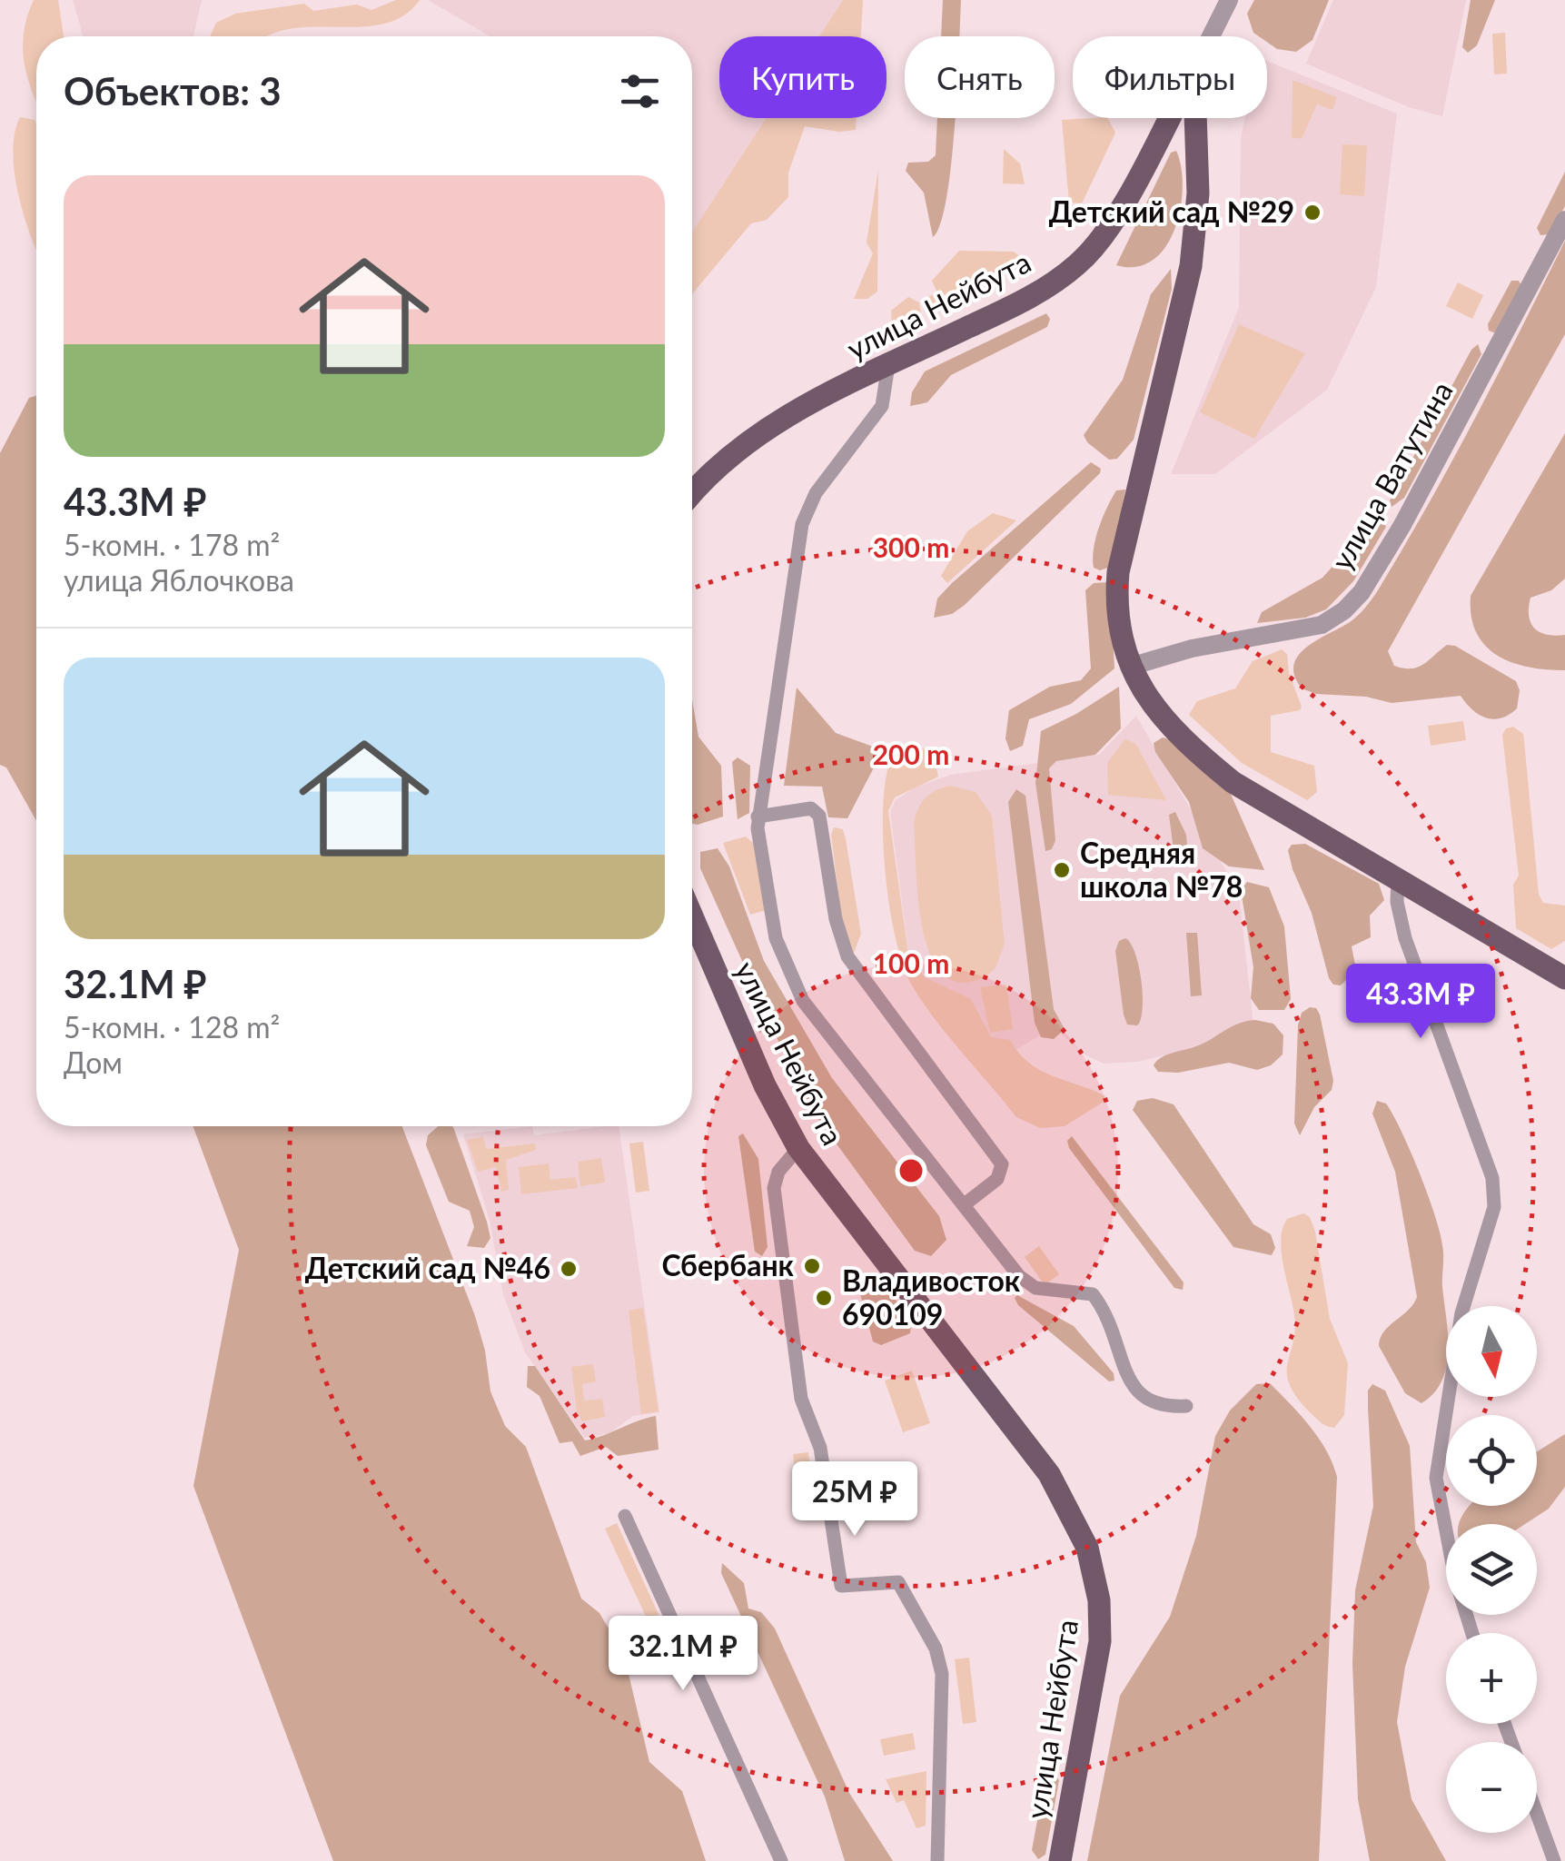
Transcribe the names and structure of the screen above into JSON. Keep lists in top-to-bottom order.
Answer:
{
  "streets": {
    "main road": ["улица Нейбута"],
    "street": ["улица Ватутина"]
  },
  "crossings": [
    ["улица Нейбута", "улица Ватутина"]
  ],
  "places": [
    "Детский сад №29",
    "Средняя школа №78",
    "Сбербанк",
    "Детский сад №46",
    "Владивосток 690109"
  ],
  "north": "bottom",
  "page": {
    "chip": ["Купить", "Снять", "Фильтры"],
    "heading": "Объектов: 3",
    "list": [
      {
        "name": "43.3M ₽",
        "note": "5-комн. · 178 m² · улица Яблочкова"
      },
      {
        "name": "32.1M ₽",
        "note": "5-комн. · 128 m² · Дом"
      }
    ],
    "price": ["43.3M ₽", "25M ₽", "32.1M ₽"],
    "map_buttons": ["+", "−"]
  },
  "rings": ["300 m", "200 m", "100 m"]
}
